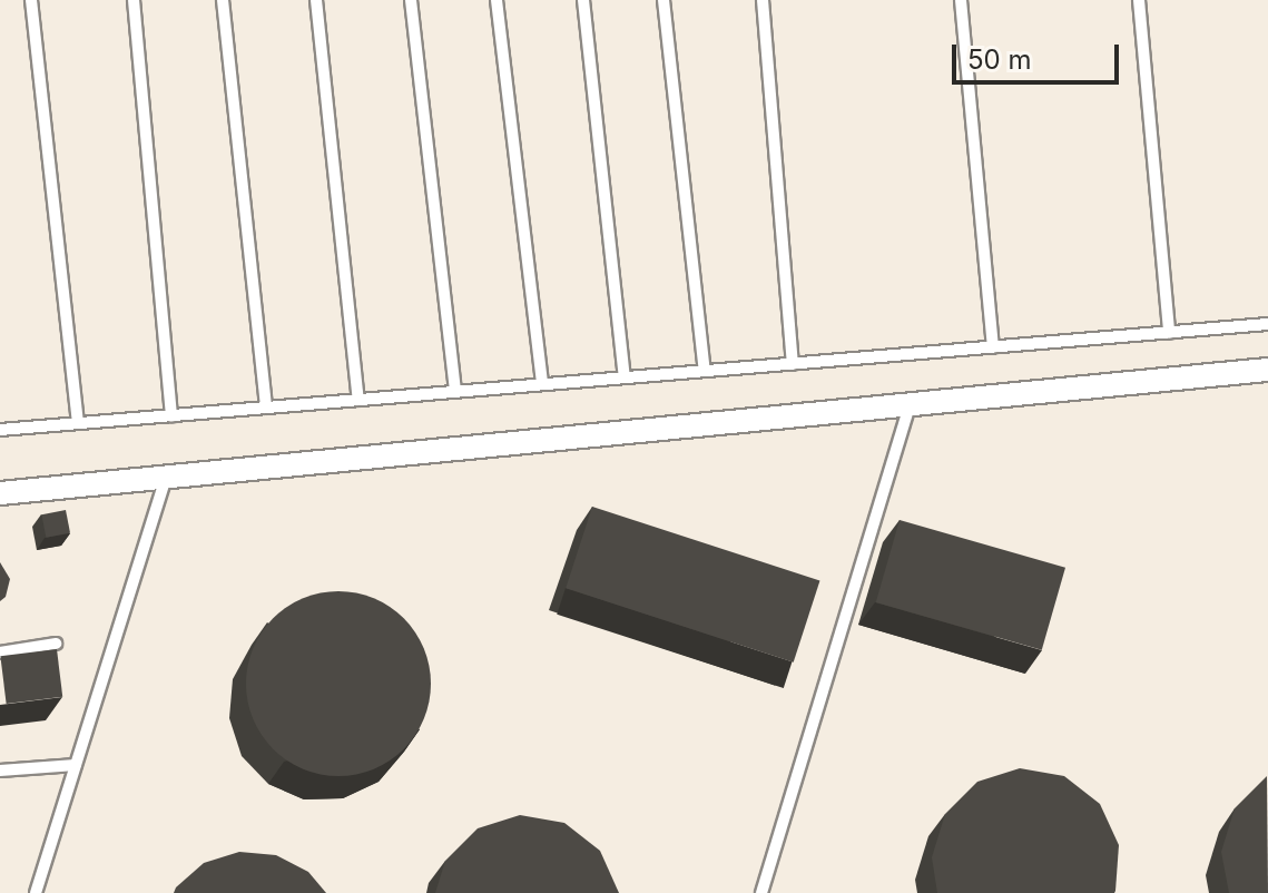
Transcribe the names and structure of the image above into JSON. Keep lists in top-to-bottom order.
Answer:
{
  "scale_bar": "50 m"
}
